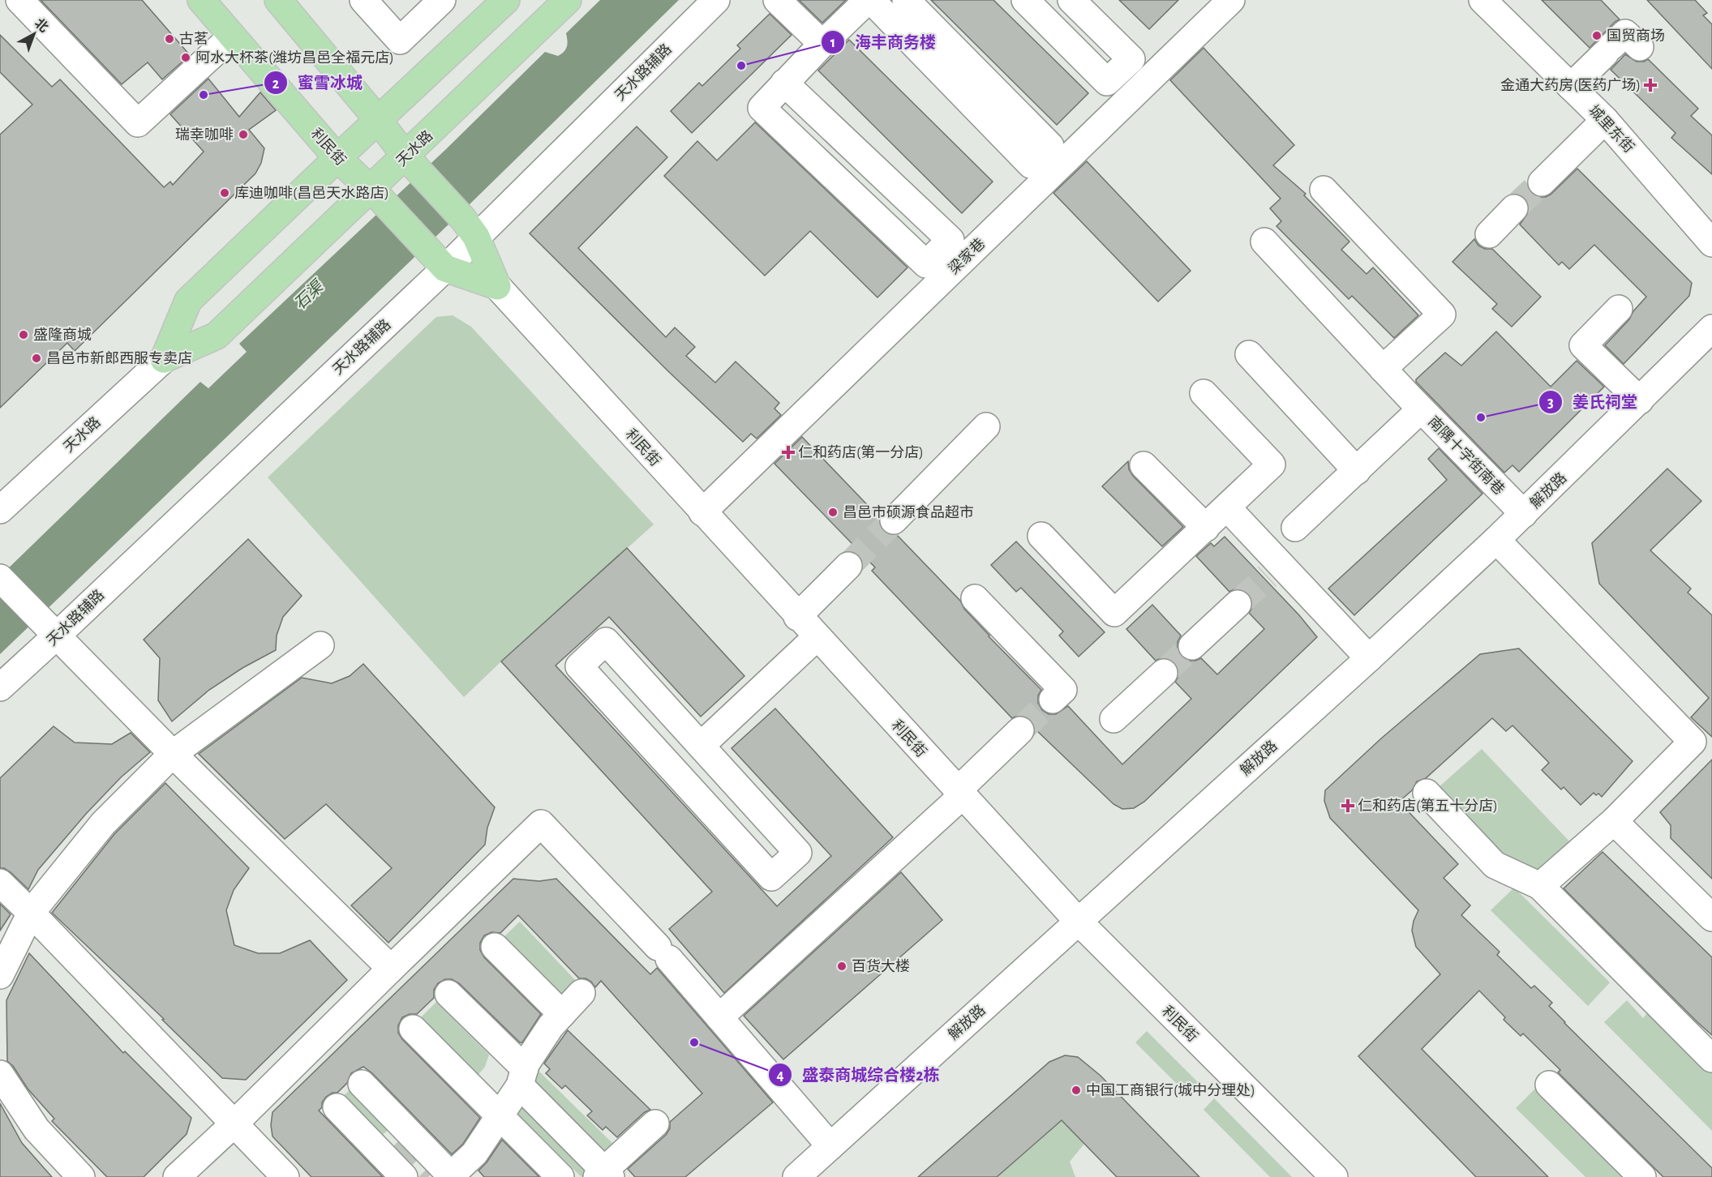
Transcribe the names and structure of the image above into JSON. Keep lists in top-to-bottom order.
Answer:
{
  "streets": {
    "main road": ["利民街", "天水路"],
    "street": [
      "天水路辅路",
      "城里东街",
      "梁家巷",
      "南隅十字街南巷",
      "解放路"
    ]
  },
  "crossings": [
    ["天水路辅路", "利民街"],
    ["利民街", "天水路"],
    ["利民街", "梁家巷"],
    ["利民街", "解放路"],
    ["南隅十字街南巷", "解放路"]
  ],
  "water": ["石渠"],
  "places": {
    "other": [
      "国贸商场",
      "古茗",
      "阿水大杯茶(潍坊昌邑全福元店)",
      "海丰商务楼",
      "蜜雪冰城",
      "瑞幸咖啡",
      "库迪咖啡(昌邑天水路店)",
      "盛隆商城",
      "昌邑市新郎西服专卖店",
      "姜氏祠堂",
      "昌邑市硕源食品超市",
      "百货大楼",
      "盛泰商城综合楼2栋",
      "中国工商银行(城中分理处)"
    ],
    "health": ["金通大药房(医药广场)", "仁和药店(第一分店)", "仁和药店(第五十分店)"]
  },
  "north": "top right"
}
